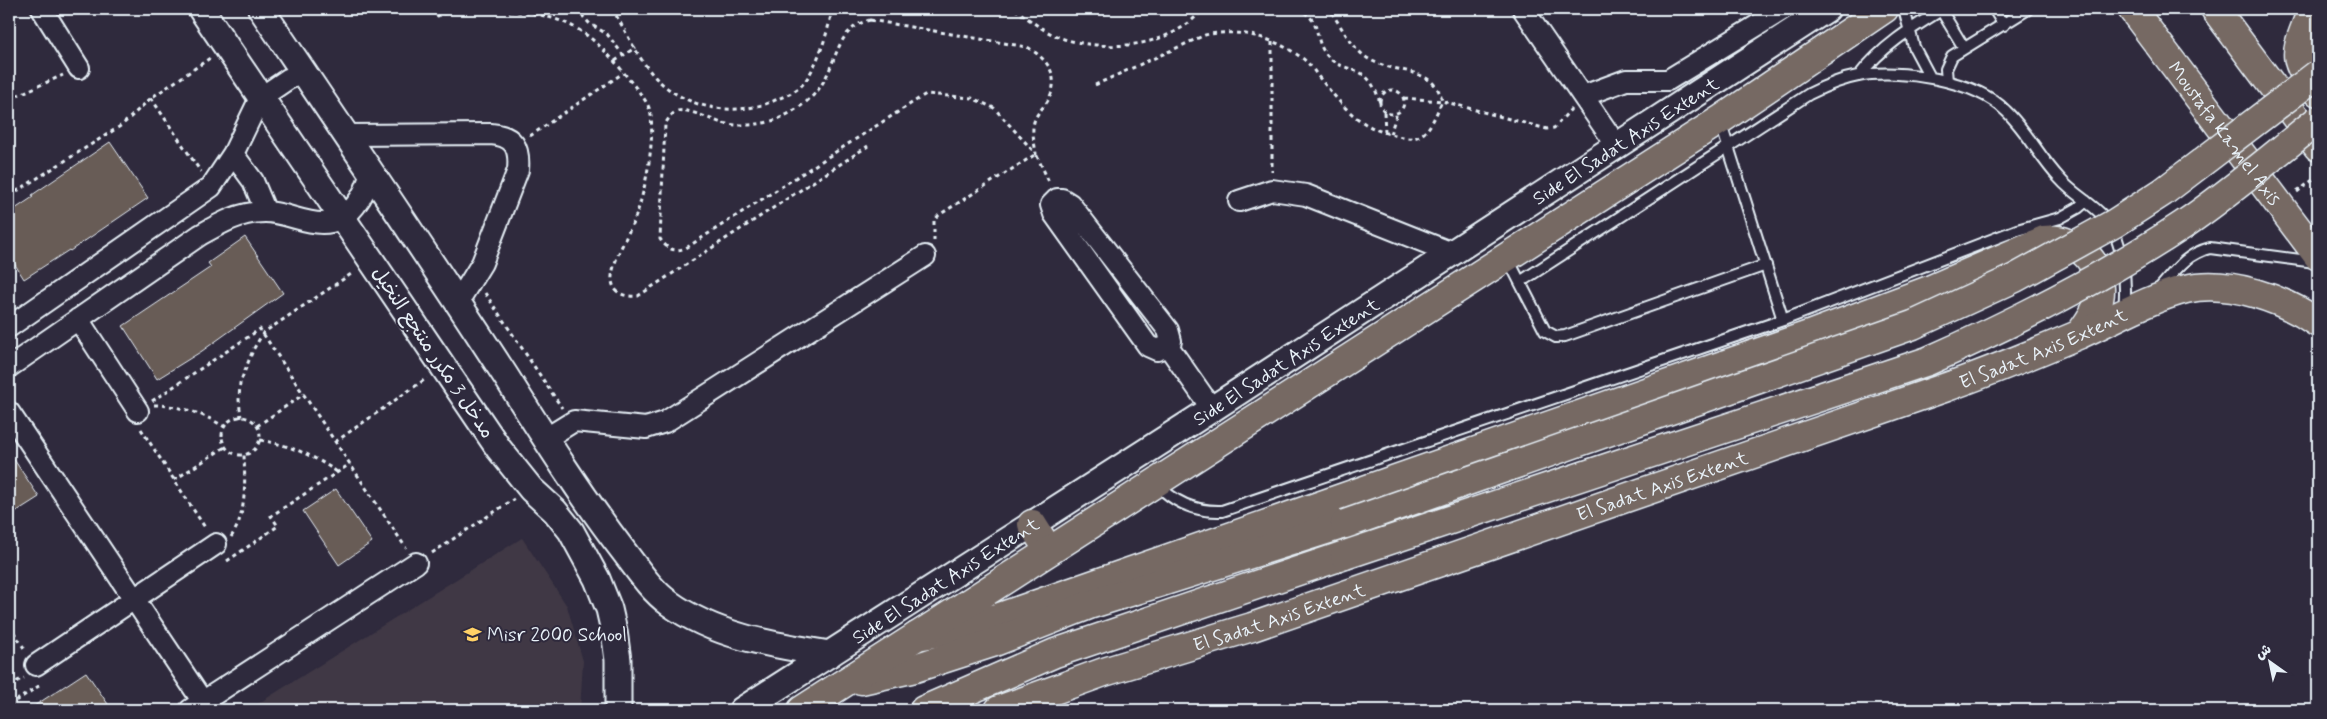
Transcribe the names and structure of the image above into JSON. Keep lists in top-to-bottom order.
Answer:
{
  "streets": {
    "main road": ["Moustafa Kamel Axis", "El Sadat Axis Extent"],
    "street": ["Side El Sadat Axis Extent", "مدخل 3 مكرر منتجع النخيل"]
  },
  "places": {
    "school or university": ["Misr 2000 School"]
  },
  "north": "top left"
}
